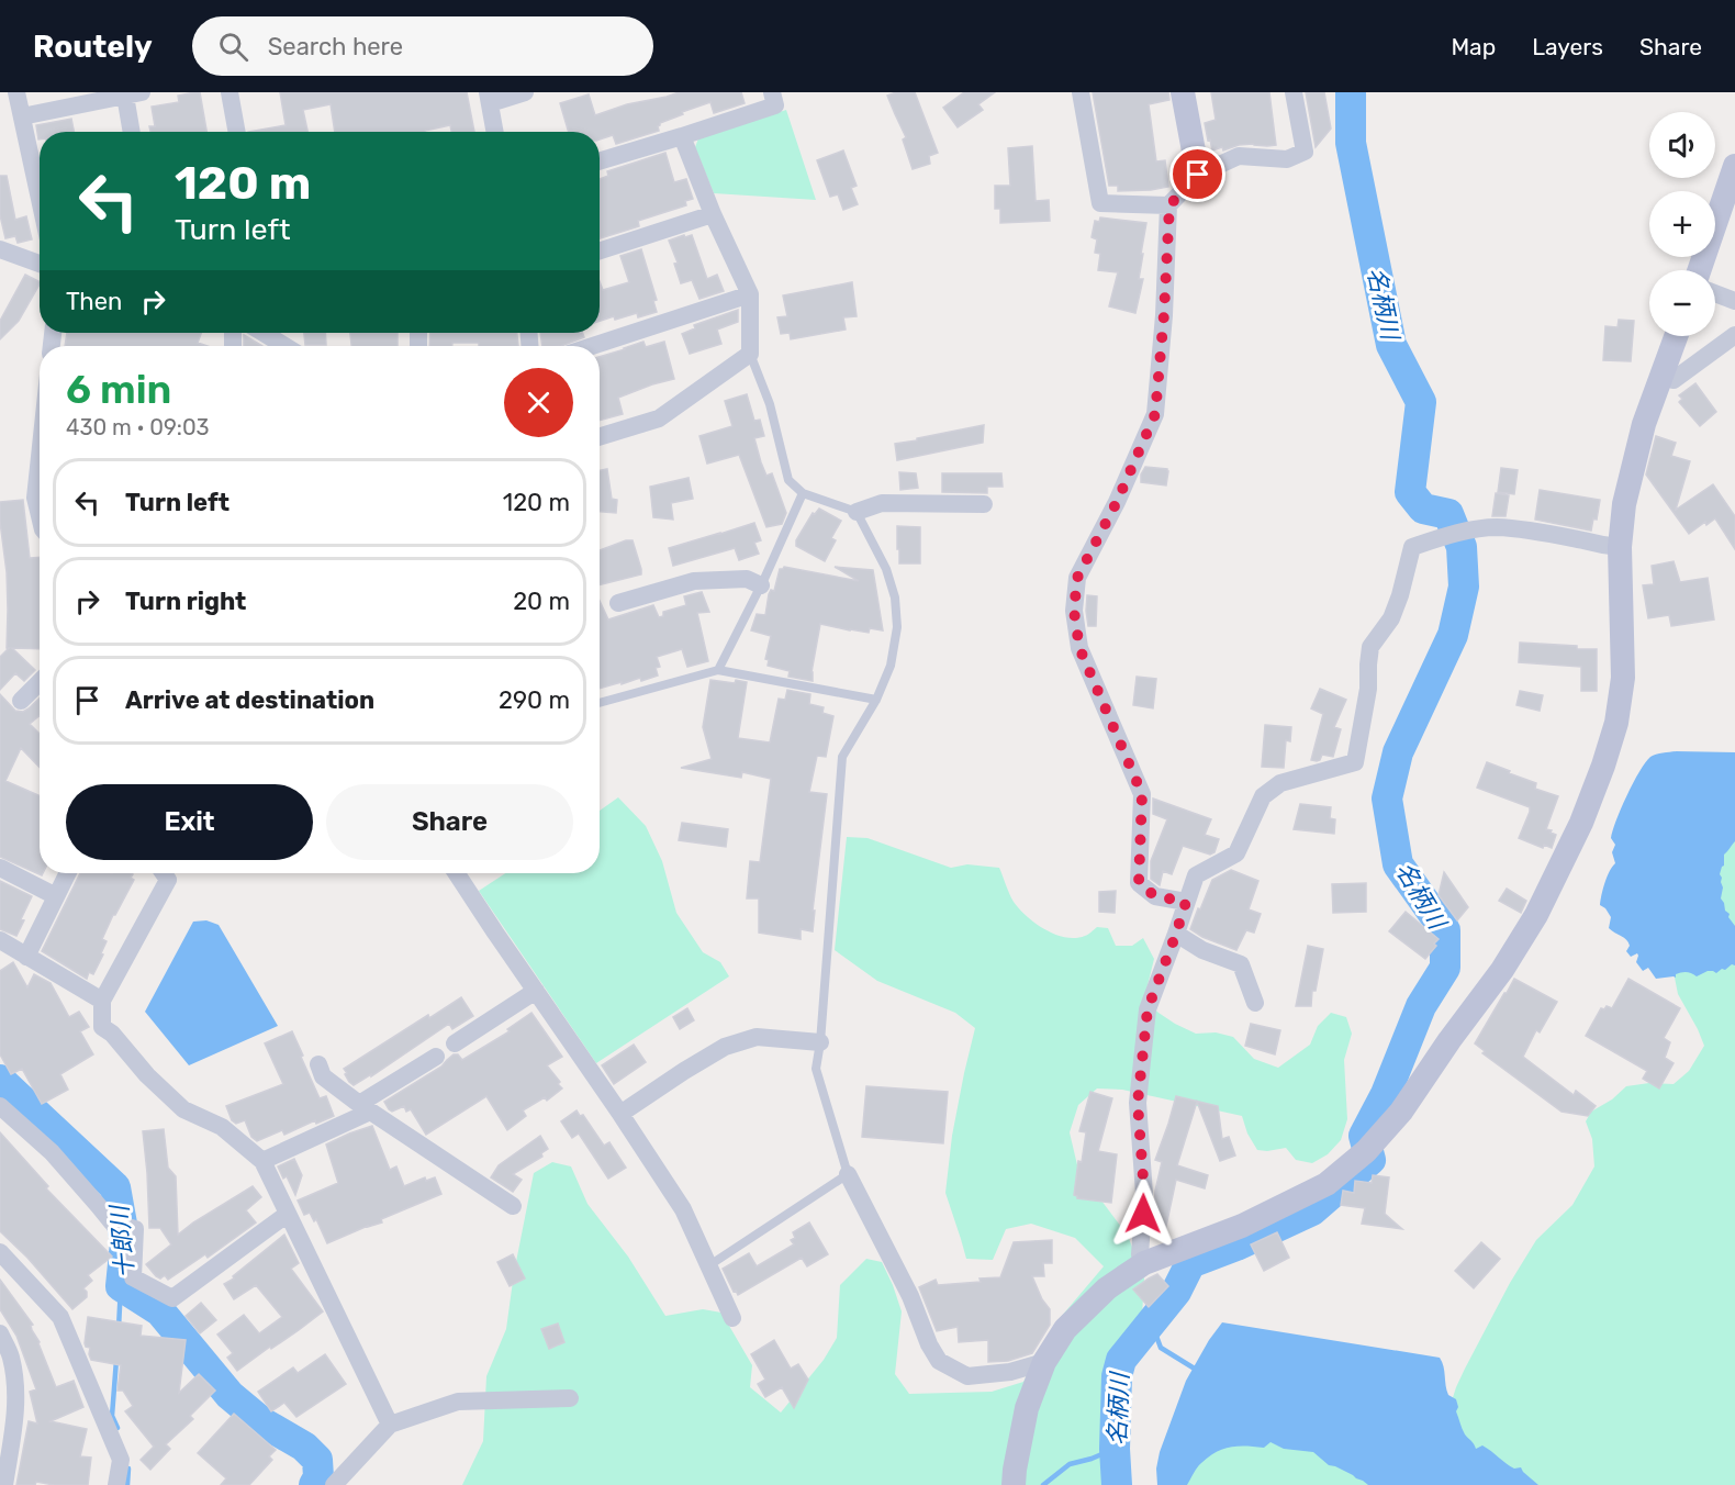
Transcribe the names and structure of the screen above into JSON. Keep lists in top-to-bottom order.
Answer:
{
  "water": ["名柄川", "十郎川"],
  "page": {
    "header": "Routely",
    "search": "Search here",
    "nav": ["Map", "Layers", "Share"],
    "map_buttons": ["+", "−"],
    "turn": ["120 m", "Turn left"],
    "then": "Then",
    "heading": ["6 min", "430 m · 09:03"],
    "list": [
      {
        "name": "Turn left",
        "value": "120 m"
      },
      {
        "name": "Turn right",
        "value": "20 m"
      },
      {
        "name": "Arrive at destination",
        "value": "290 m"
      }
    ],
    "buttons": ["Exit", "Share"]
  }
}
